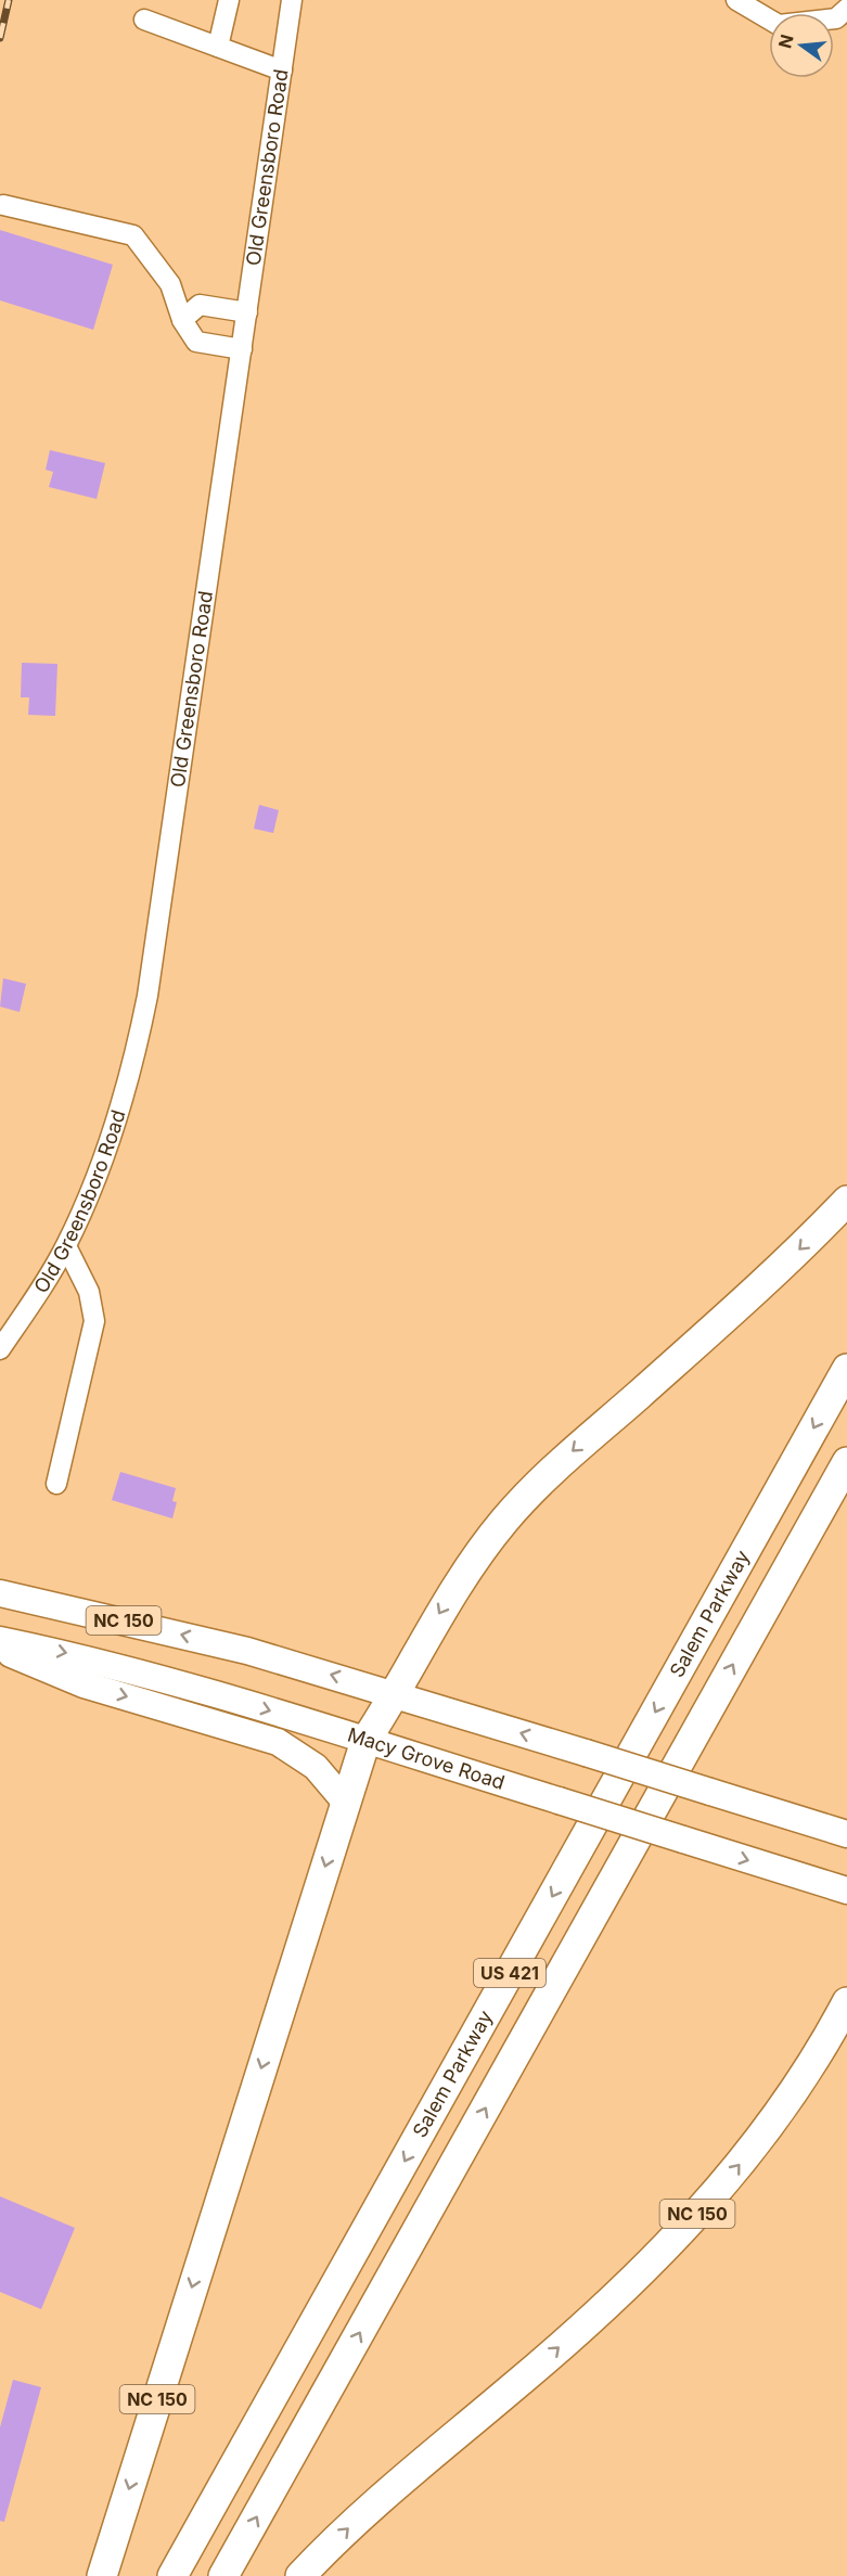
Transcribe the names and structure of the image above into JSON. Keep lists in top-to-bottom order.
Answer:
{
  "streets": {
    "highway": ["Salem Parkway", "NC 150", "US 421"],
    "main road": ["Macy Grove Road"],
    "street": ["Old Greensboro Road"]
  },
  "north": "left"
}
